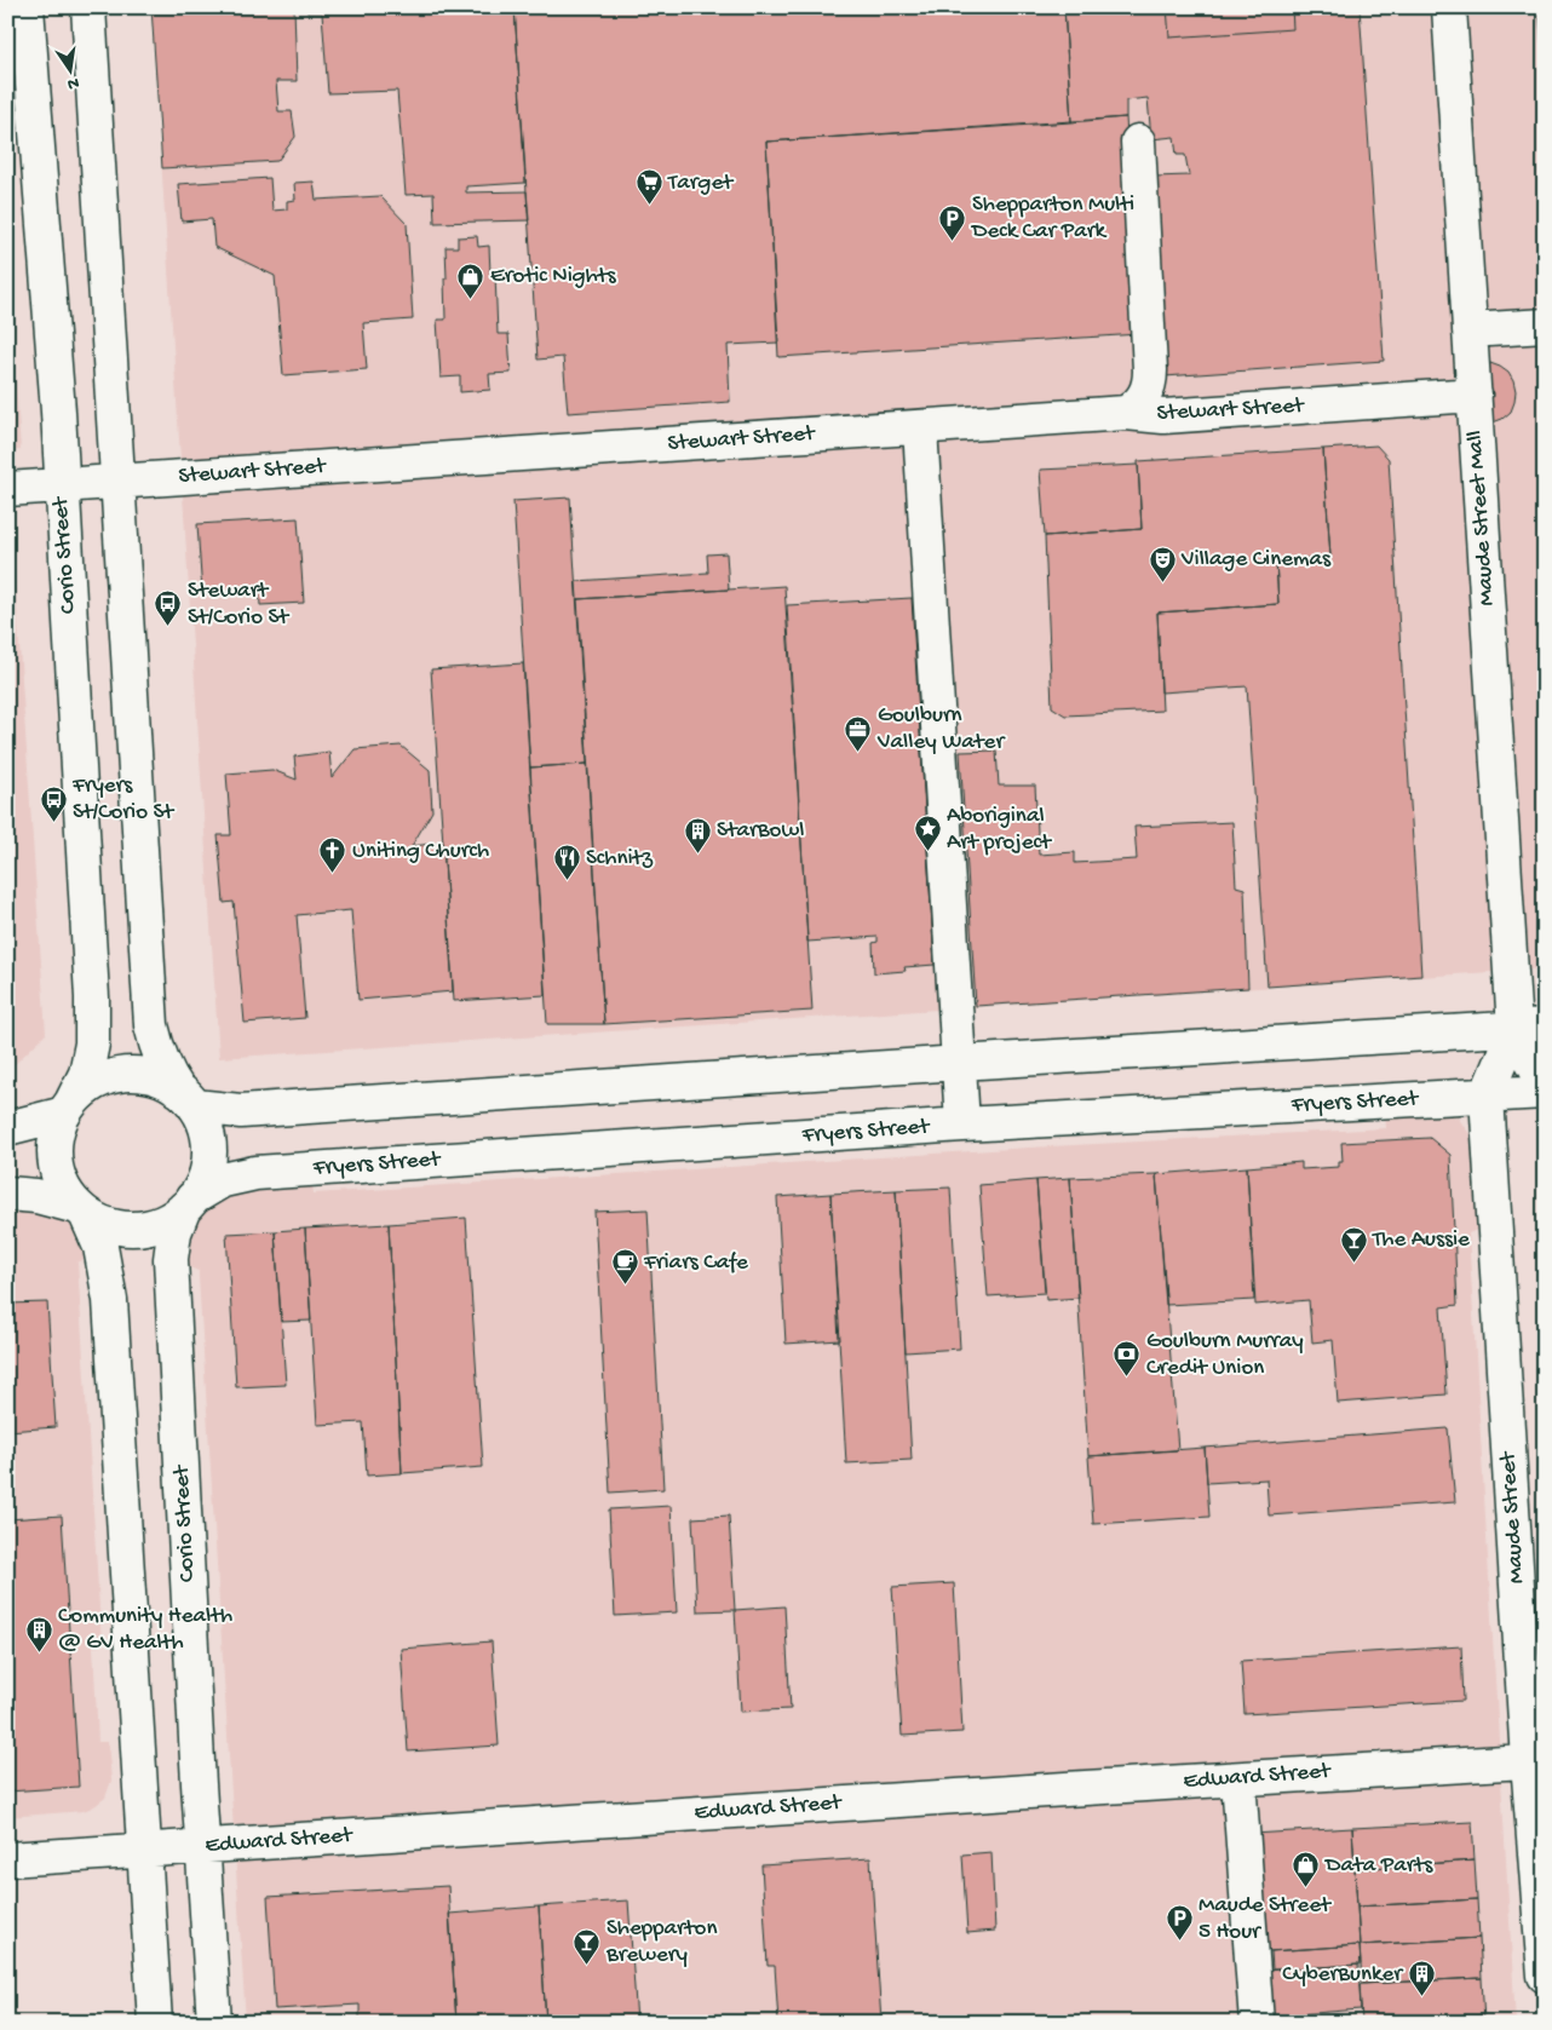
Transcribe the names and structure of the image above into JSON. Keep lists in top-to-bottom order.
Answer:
{
  "streets": {
    "street": [
      "Stewart Street",
      "Maude Street Mall",
      "Corio Street",
      "Fryers Street",
      "Maude Street",
      "Edward Street"
    ]
  },
  "crossings": [
    ["Stewart Street", "Maude Street Mall"],
    ["Stewart Street", "Corio Street"],
    ["Corio Street", "Fryers Street"],
    ["Corio Street", "Edward Street"],
    ["Fryers Street", "Maude Street"],
    ["Maude Street", "Edward Street"]
  ],
  "places": {
    "supermarket": ["Target"],
    "parking": ["Shepparton Multi Deck Car Park", "Maude Street 5 Hour"],
    "shop": ["Erotic Nights", "Data Parts"],
    "theatre": ["Village Cinemas"],
    "bus stop": ["Stewart St/Corio St", "Fryers St/Corio St"],
    "office": ["Goulburn Valley Water"],
    "place": ["Aboriginal Art project"],
    "building": ["StarBowl", "Community Health @ GV Health", "CyberBunker"],
    "church": ["Uniting Church"],
    "restaurant": ["Schnitz"],
    "bar": ["The Aussie", "Shepparton Brewery"],
    "cafe": ["Friars Cafe"],
    "bank": ["Goulburn Murray Credit Union"]
  },
  "north": "bottom"
}
